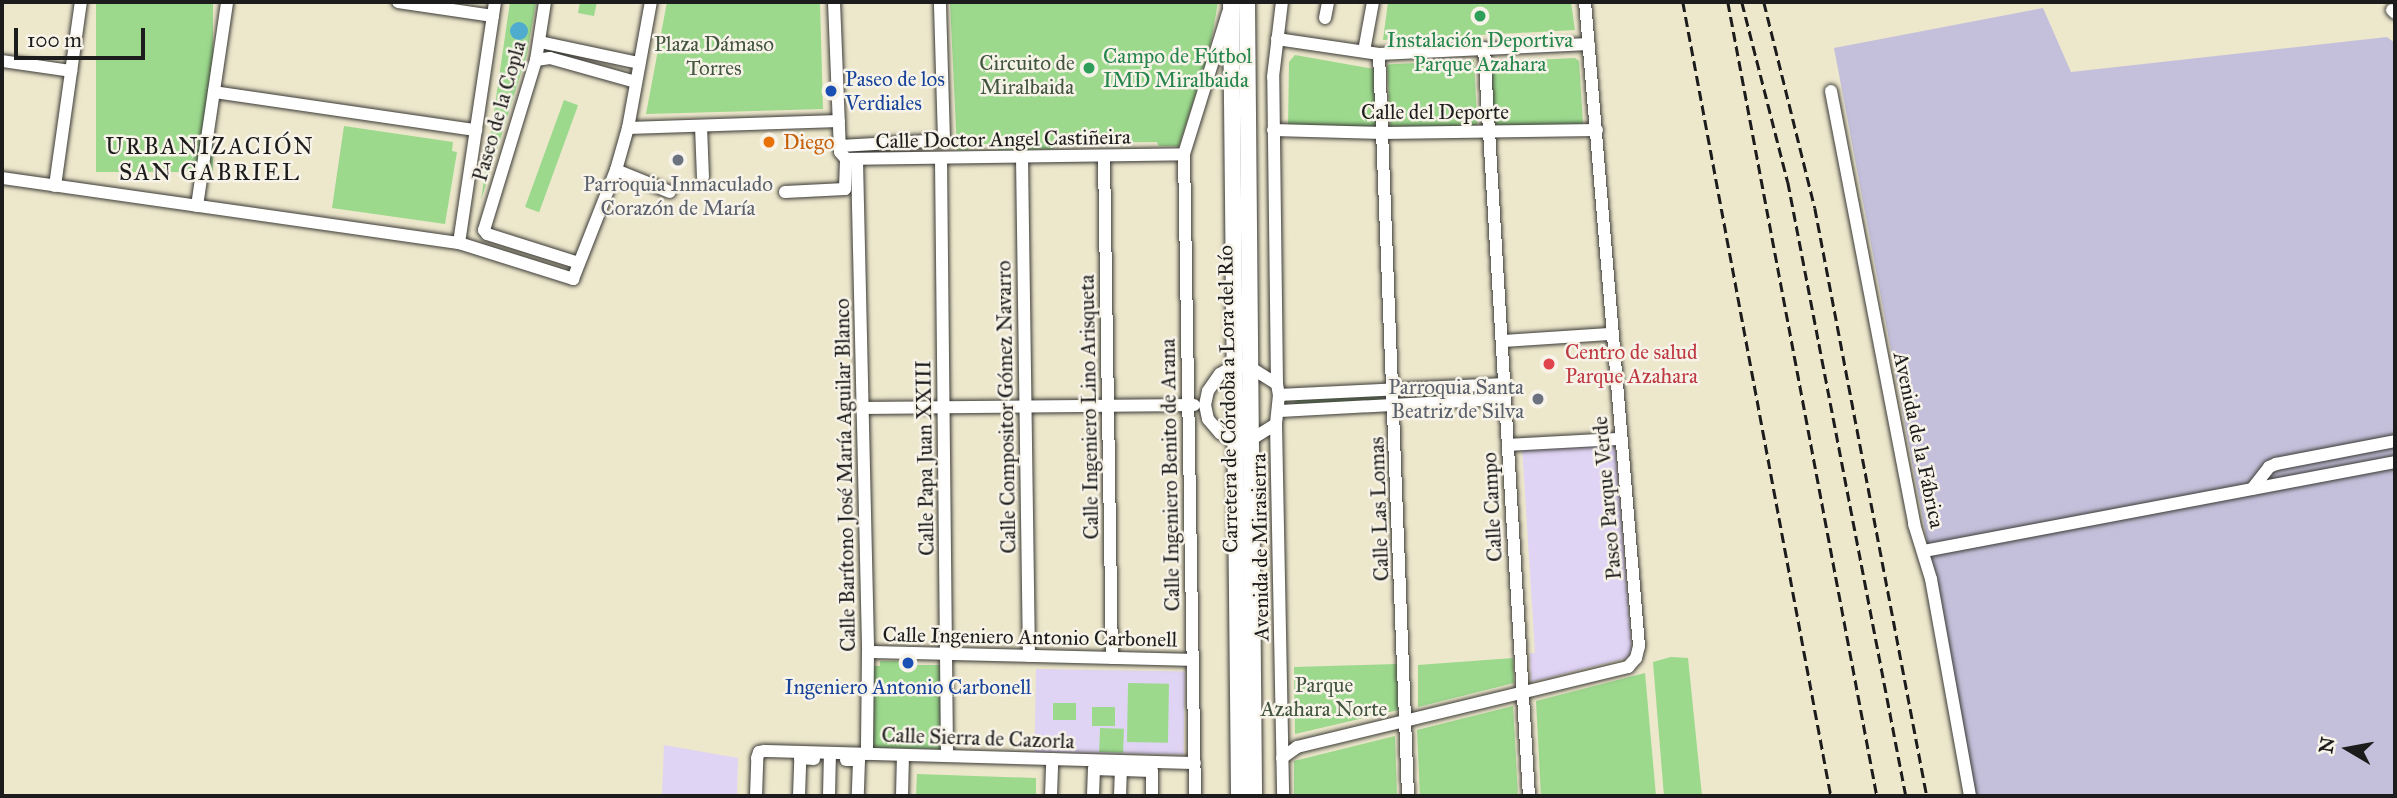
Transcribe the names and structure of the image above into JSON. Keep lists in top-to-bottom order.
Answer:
{
  "streets": {
    "main road": ["Carretera de Córdoba a Lora del Río"],
    "street": [
      "Paseo de la Copla",
      "Calle del Deporte",
      "Calle Doctor Angel Castiñeira",
      "Calle Compositor Gómez Navarro",
      "Calle Ingeniero Lino Arisqueta",
      "Avenida de la Fábrica",
      "Calle Papa Juan XXIII",
      "Calle Barítono José María Aguilar Blanco",
      "Calle Ingeniero Benito de Arana",
      "Paseo Parque Verde",
      "Calle Campo",
      "Calle Las Lomas",
      "Avenida de Mirasierra",
      "Calle Ingeniero Antonio Carbonell",
      "Calle Sierra de Cazorla"
    ]
  },
  "crossings": [
    ["Calle del Deporte", "Paseo Parque Verde"],
    ["Calle del Deporte", "Calle Campo"],
    ["Calle del Deporte", "Calle Las Lomas"],
    ["Calle Doctor Angel Castiñeira", "Calle Compositor Gómez Navarro"],
    ["Calle Doctor Angel Castiñeira", "Calle Ingeniero Lino Arisqueta"],
    ["Calle Doctor Angel Castiñeira", "Calle Papa Juan XXIII"],
    ["Calle Doctor Angel Castiñeira", "Calle Barítono José María Aguilar Blanco"],
    ["Calle Doctor Angel Castiñeira", "Calle Ingeniero Benito de Arana"],
    ["Carretera de Córdoba a Lora del Río", "Calle Ingeniero Benito de Arana"],
    ["Calle Compositor Gómez Navarro", "Calle Ingeniero Antonio Carbonell"],
    ["Calle Ingeniero Lino Arisqueta", "Calle Ingeniero Antonio Carbonell"],
    ["Calle Papa Juan XXIII", "Calle Ingeniero Antonio Carbonell"],
    ["Calle Papa Juan XXIII", "Calle Sierra de Cazorla"],
    ["Calle Barítono José María Aguilar Blanco", "Calle Ingeniero Antonio Carbonell"],
    ["Calle Barítono José María Aguilar Blanco", "Calle Sierra de Cazorla"],
    ["Calle Ingeniero Benito de Arana", "Calle Ingeniero Antonio Carbonell"],
    ["Calle Ingeniero Benito de Arana", "Calle Sierra de Cazorla"],
    ["Paseo Parque Verde", "Calle Campo"],
    ["Paseo Parque Verde", "Calle Las Lomas"]
  ],
  "districts": ["URBANIZACIÓN SAN GABRIEL"],
  "parks": ["Plaza Dámaso Torres", "Circuito de Miralbaida", "Parque Azahara Norte"],
  "places": [
    "Instalación Deportiva Parque Azahara",
    "Campo de Fútbol IMD Miralbaida",
    "Paseo de los Verdiales",
    "Diego",
    "Parroquia Inmaculado Corazón de María",
    "Centro de salud Parque Azahara",
    "Parroquia Santa Beatriz de Silva",
    "Ingeniero Antonio Carbonell"
  ],
  "scale_bar": "100 m",
  "north": "left"
}
